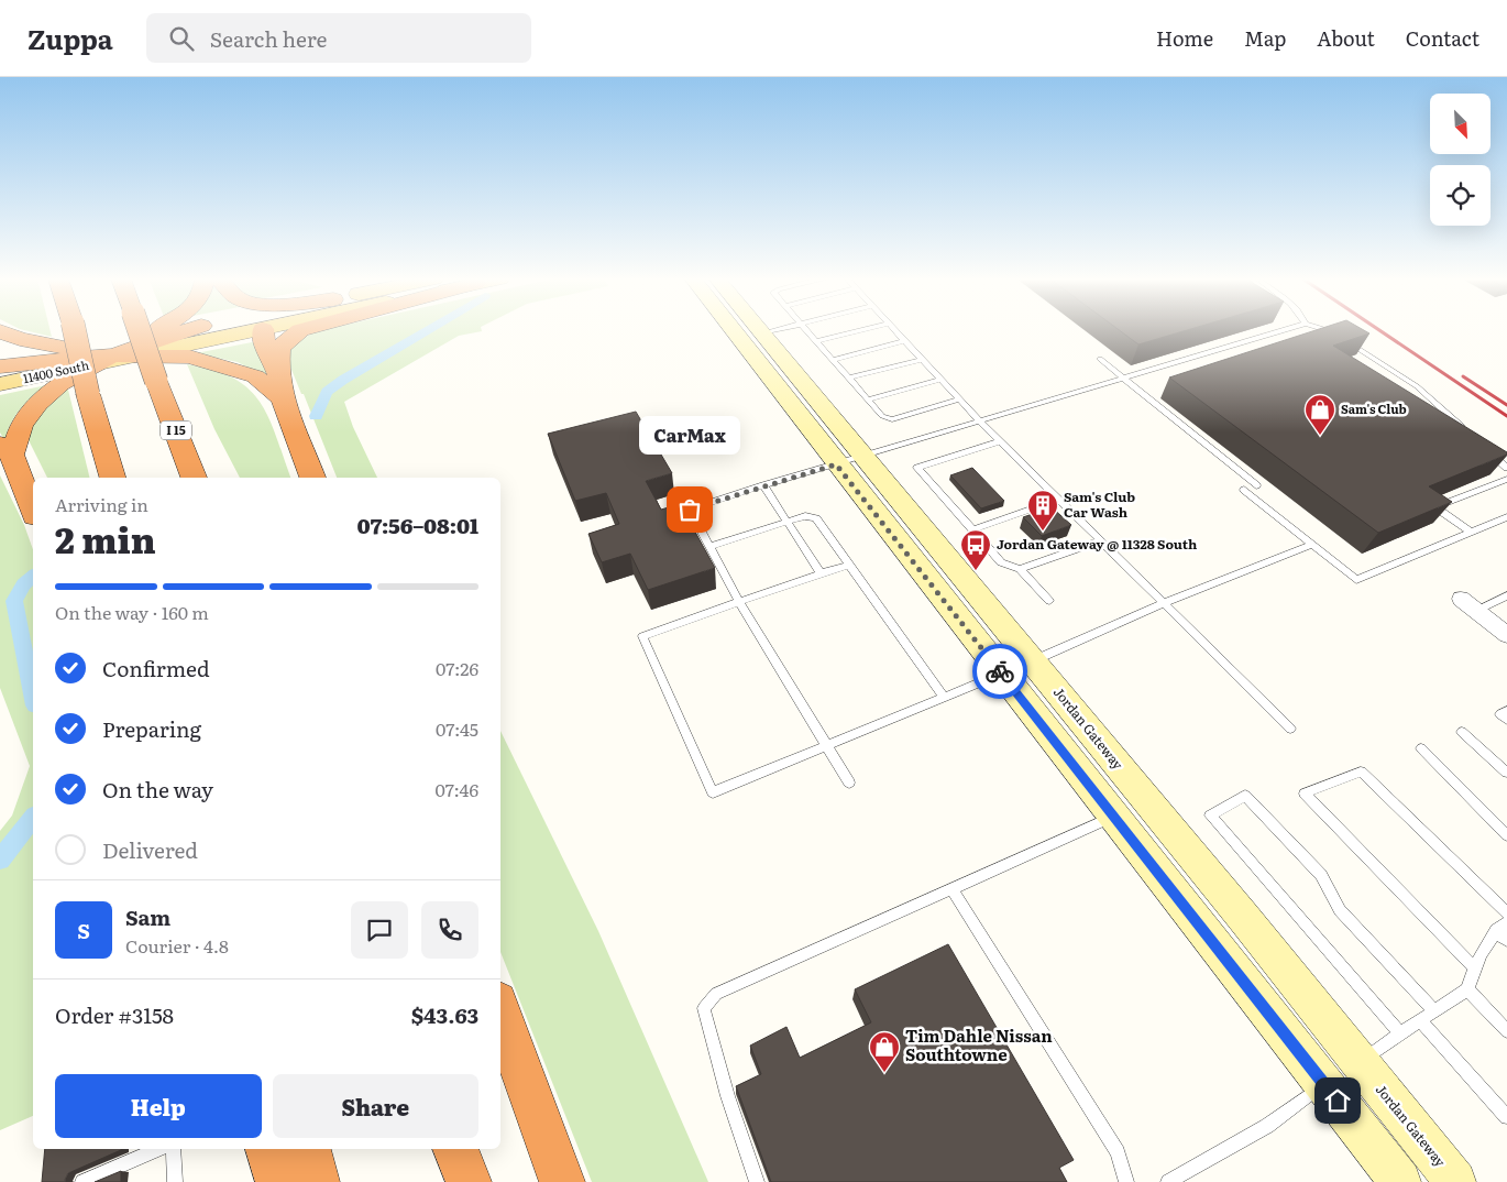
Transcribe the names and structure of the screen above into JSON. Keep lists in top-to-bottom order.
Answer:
{
  "streets": {
    "highway": ["I 15"],
    "main road": ["11400 South", "Jordan Gateway"]
  },
  "places": {
    "shop": ["Sam's Club", "Tim Dahle Nissan Southtowne"],
    "other": ["CarMax"],
    "building": ["Sam's Club Car Wash"],
    "bus stop": ["Jordan Gateway @ 11328 South"]
  },
  "north": "bottom right",
  "page": {
    "header": "Zuppa",
    "search": "Search here",
    "nav": [
      "Home",
      "Map",
      "About",
      "Contact"
    ],
    "bubble": "CarMax",
    "heading": ["2 min", "Arriving in", "07:56–08:01"],
    "panel": [
      "Sam",
      "Courier · 4.8",
      "Order #3158",
      "$43.63"
    ],
    "bar": "On the way · 160 m",
    "list": [
      ["Confirmed", "07:26"],
      ["Preparing", "07:45"],
      ["On the way", "07:46"],
      "Delivered"
    ],
    "round": "S",
    "buttons": ["Help", "Share"]
  }
}
